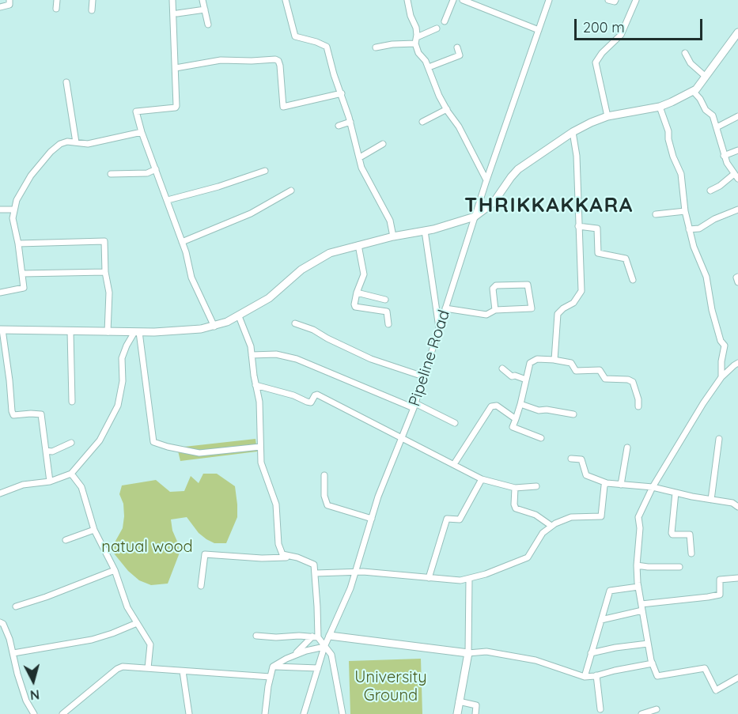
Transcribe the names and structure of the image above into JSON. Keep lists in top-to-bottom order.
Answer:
{
  "streets": {
    "street": ["Pipeline Road"]
  },
  "districts": ["THRIKKAKKARA"],
  "parks": ["natual wood", "University Ground"],
  "scale_bar": "200 m",
  "north": "bottom"
}
